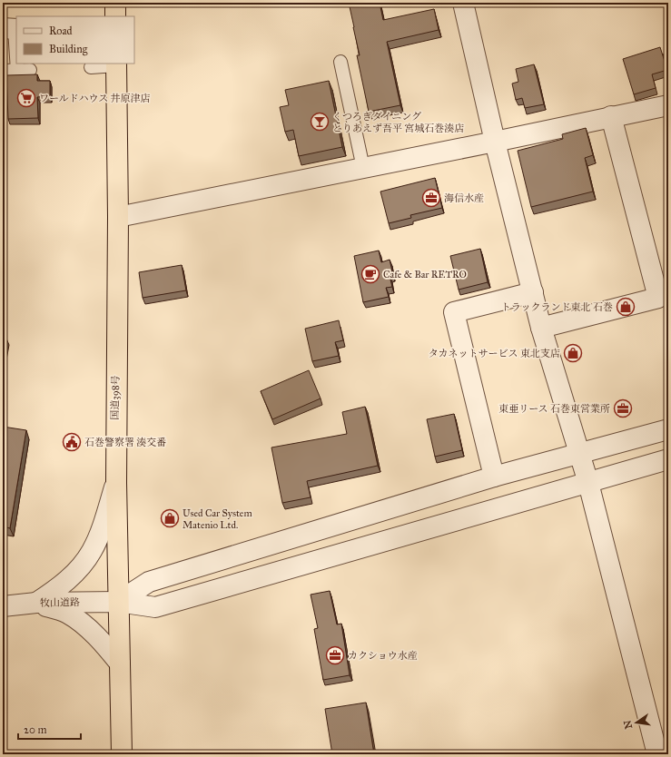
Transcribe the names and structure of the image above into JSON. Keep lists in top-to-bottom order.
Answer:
{
  "streets": {
    "highway": ["国道398号"],
    "street": ["牧山道路"]
  },
  "crossings": [
    ["国道398号", "牧山道路"]
  ],
  "places": {
    "supermarket": ["ワールドハウス 井原津店"],
    "bar": ["くつろぎダイニング とりあえず吾平 宮城石巻湊店"],
    "office": ["海信水産", "東亜リース 石巻東営業所", "カクショウ水産"],
    "cafe": ["Cafe & Bar RETRO"],
    "shop": ["トラックランド東北 石巻", "タカネットサービス 東北支店", "Used Car System Matenio Ltd."],
    "public building": ["石巻警察署 湊交番"]
  },
  "legend": ["Road", "Building"],
  "scale_bar": "20 m",
  "north": "left"
}
